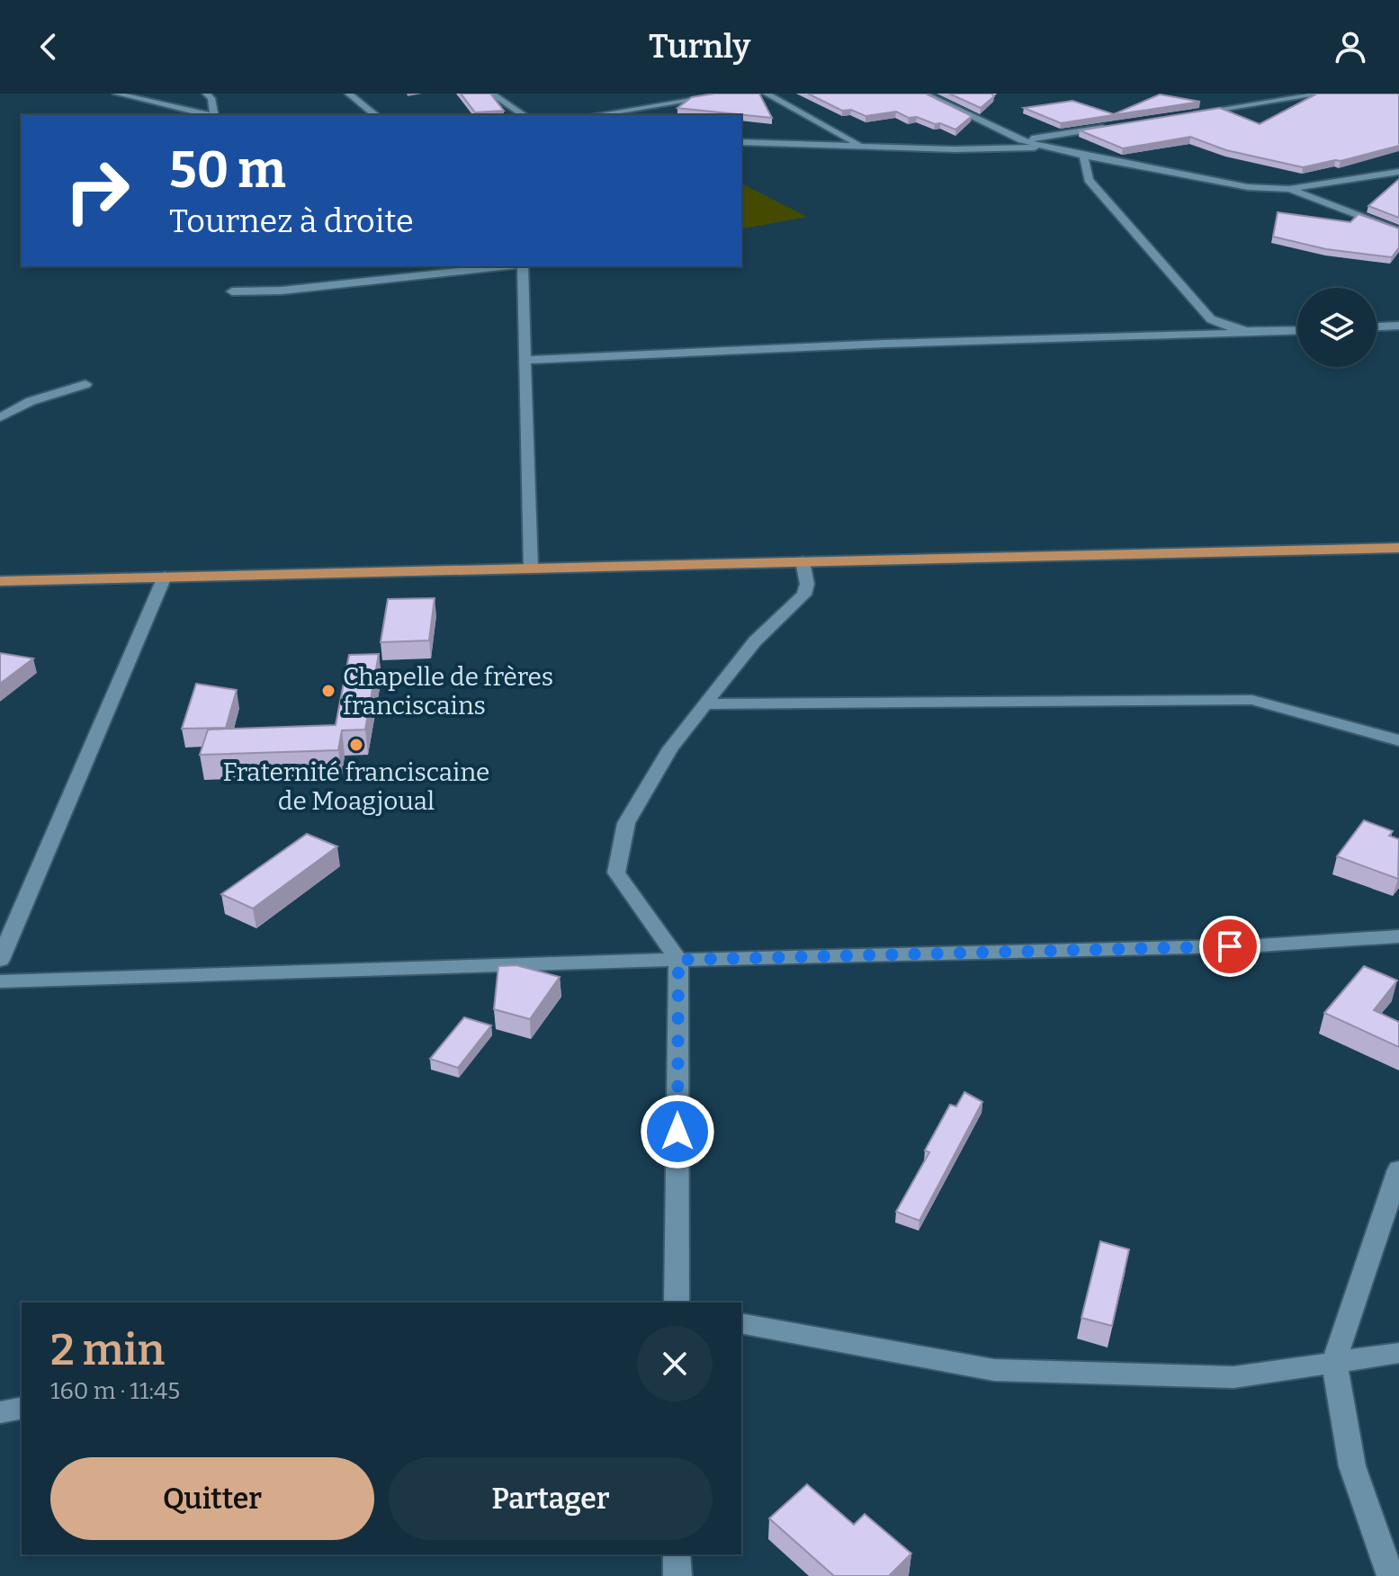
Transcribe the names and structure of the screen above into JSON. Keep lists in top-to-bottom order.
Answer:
{
  "places": ["Chapelle de frères franciscains", "Fraternité franciscaine de Moagjoual"],
  "page": {
    "header": "Turnly",
    "turn": ["50 m", "Tournez à droite"],
    "heading": ["2 min", "160 m · 11:45"],
    "buttons": ["Quitter", "Partager"]
  }
}
